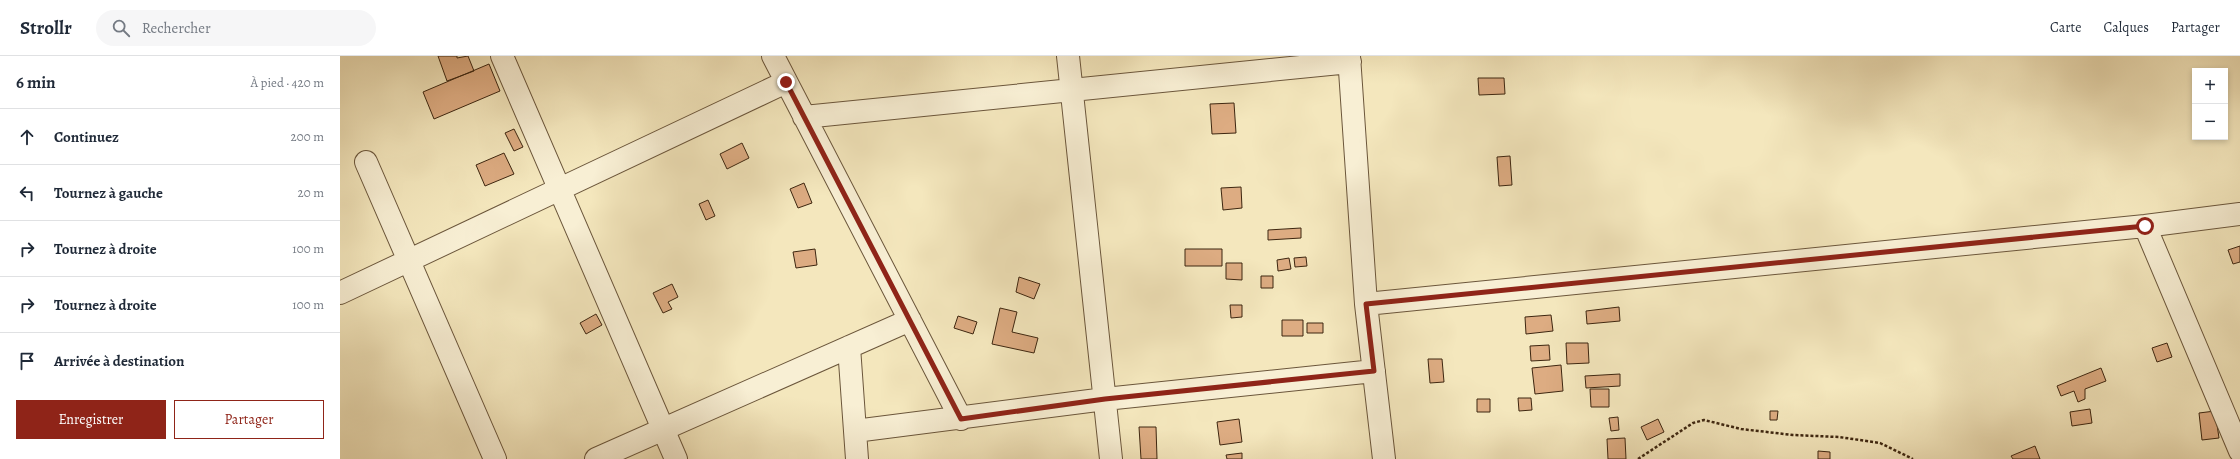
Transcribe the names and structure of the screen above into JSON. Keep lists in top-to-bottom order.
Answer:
{
  "page": {
    "header": "Strollr",
    "search": "Rechercher",
    "nav": ["Carte", "Calques", "Partager"],
    "heading": ["6 min", "À pied · 420 m"],
    "map_buttons": ["+", "−"],
    "list": [
      ["Continuez", "200 m"],
      ["Tournez à gauche", "20 m"],
      ["Tournez à droite", "100 m"],
      ["Tournez à droite", "100 m"],
      "Arrivée à destination"
    ],
    "buttons": ["Enregistrer", "Partager"]
  }
}
